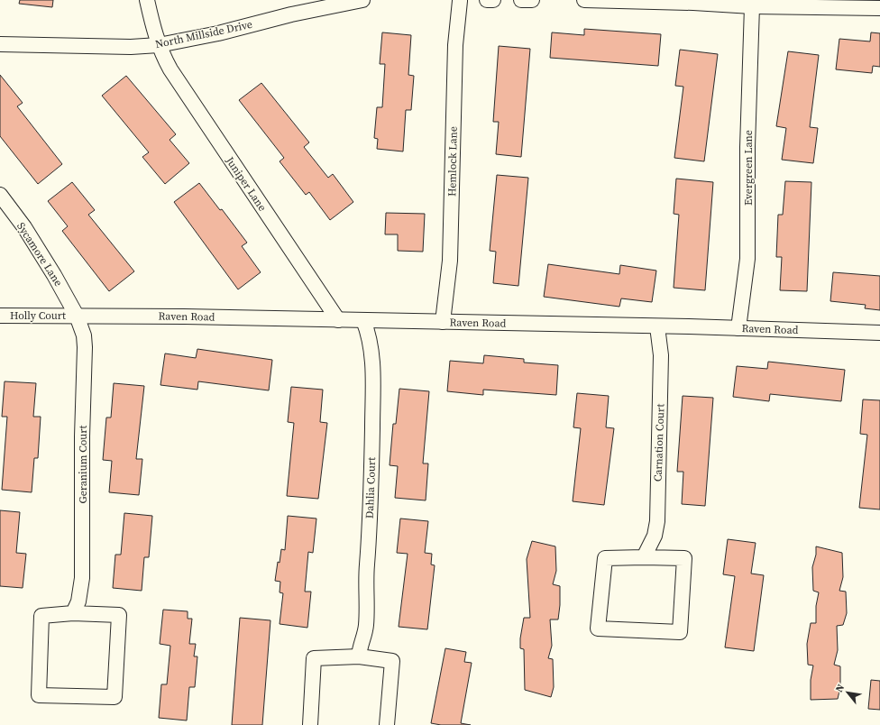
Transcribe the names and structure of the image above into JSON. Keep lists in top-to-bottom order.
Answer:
{
  "streets": {
    "street": [
      "North Millside Drive",
      "Hemlock Lane",
      "Evergreen Lane",
      "Juniper Lane",
      "Sycamore Lane",
      "Holly Court",
      "Raven Road",
      "Carnation Court",
      "Geranium Court",
      "Dahlia Court"
    ]
  },
  "crossings": [
    ["North Millside Drive", "Juniper Lane"],
    ["Hemlock Lane", "Raven Road"],
    ["Evergreen Lane", "Raven Road"],
    ["Juniper Lane", "Raven Road"],
    ["Sycamore Lane", "Holly Court"],
    ["Sycamore Lane", "Raven Road"],
    ["Sycamore Lane", "Geranium Court"],
    ["Holly Court", "Raven Road"],
    ["Holly Court", "Geranium Court"],
    ["Raven Road", "Carnation Court"],
    ["Raven Road", "Geranium Court"],
    ["Raven Road", "Dahlia Court"]
  ],
  "north": "top left"
}
